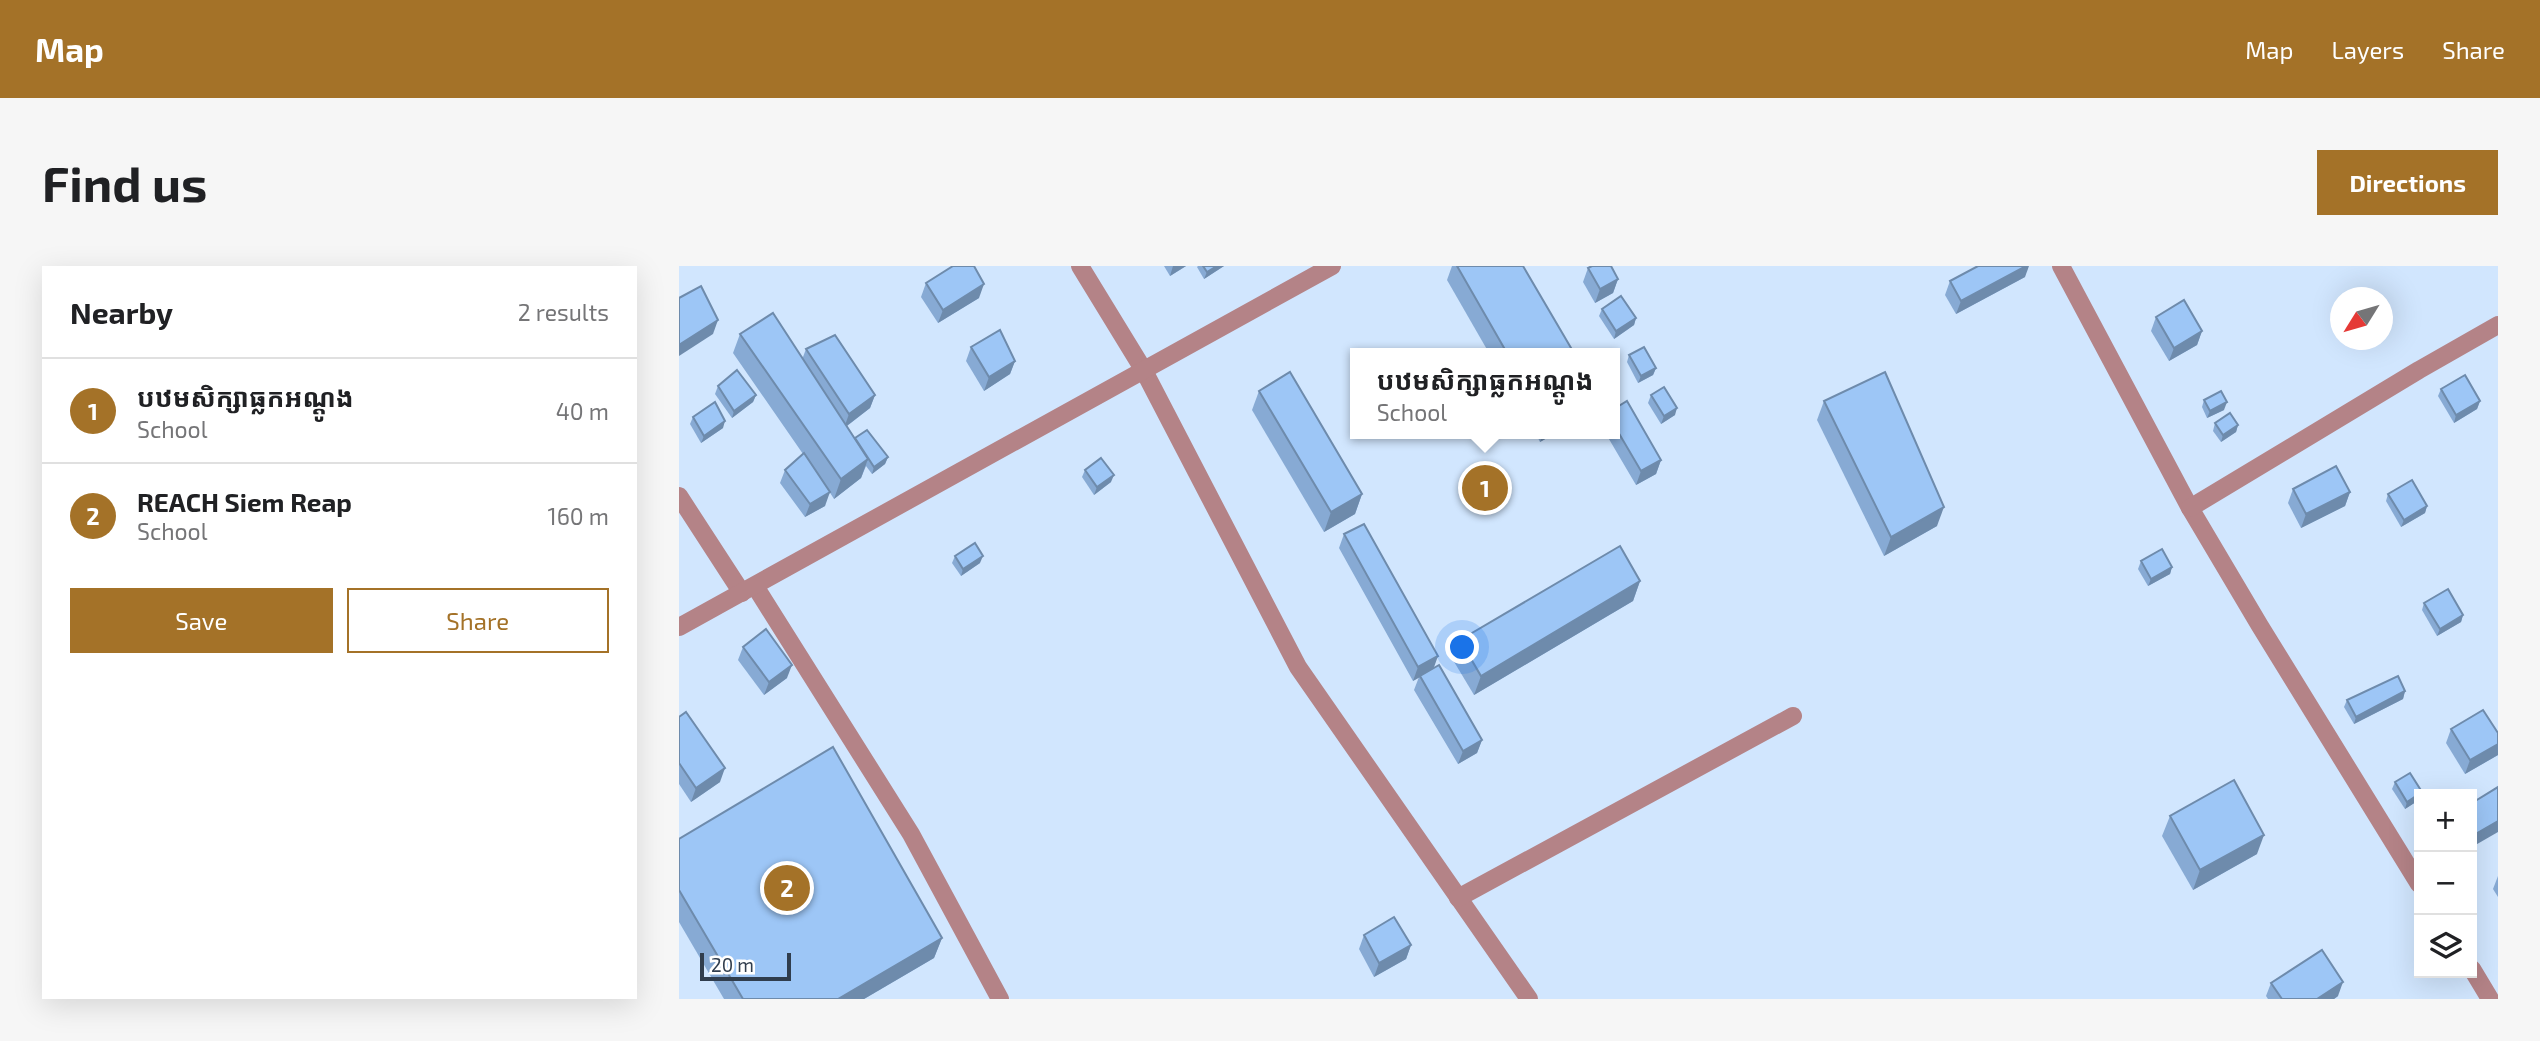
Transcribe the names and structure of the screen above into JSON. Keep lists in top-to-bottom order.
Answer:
{
  "scale_bar": "20 m",
  "north": "bottom left",
  "page": {
    "header": "Map",
    "nav": ["Map", "Layers", "Share"],
    "buttons": [
      "Directions",
      ["Save", "Share"]
    ],
    "title": "Find us",
    "heading": ["Nearby", "2 results"],
    "popup": ["បឋមសិក្សាធ្លកអណ្តូង", "School"],
    "list": [
      {
        "mark": "1",
        "name": "បឋមសិក្សាធ្លកអណ្តូង",
        "note": "School",
        "value": "40 m"
      },
      {
        "mark": "2",
        "name": "REACH Siem Reap",
        "note": "School",
        "value": "160 m"
      }
    ],
    "pins": ["1", "2"],
    "map_buttons": ["+", "−"],
    "scale": "20 m"
  }
}
